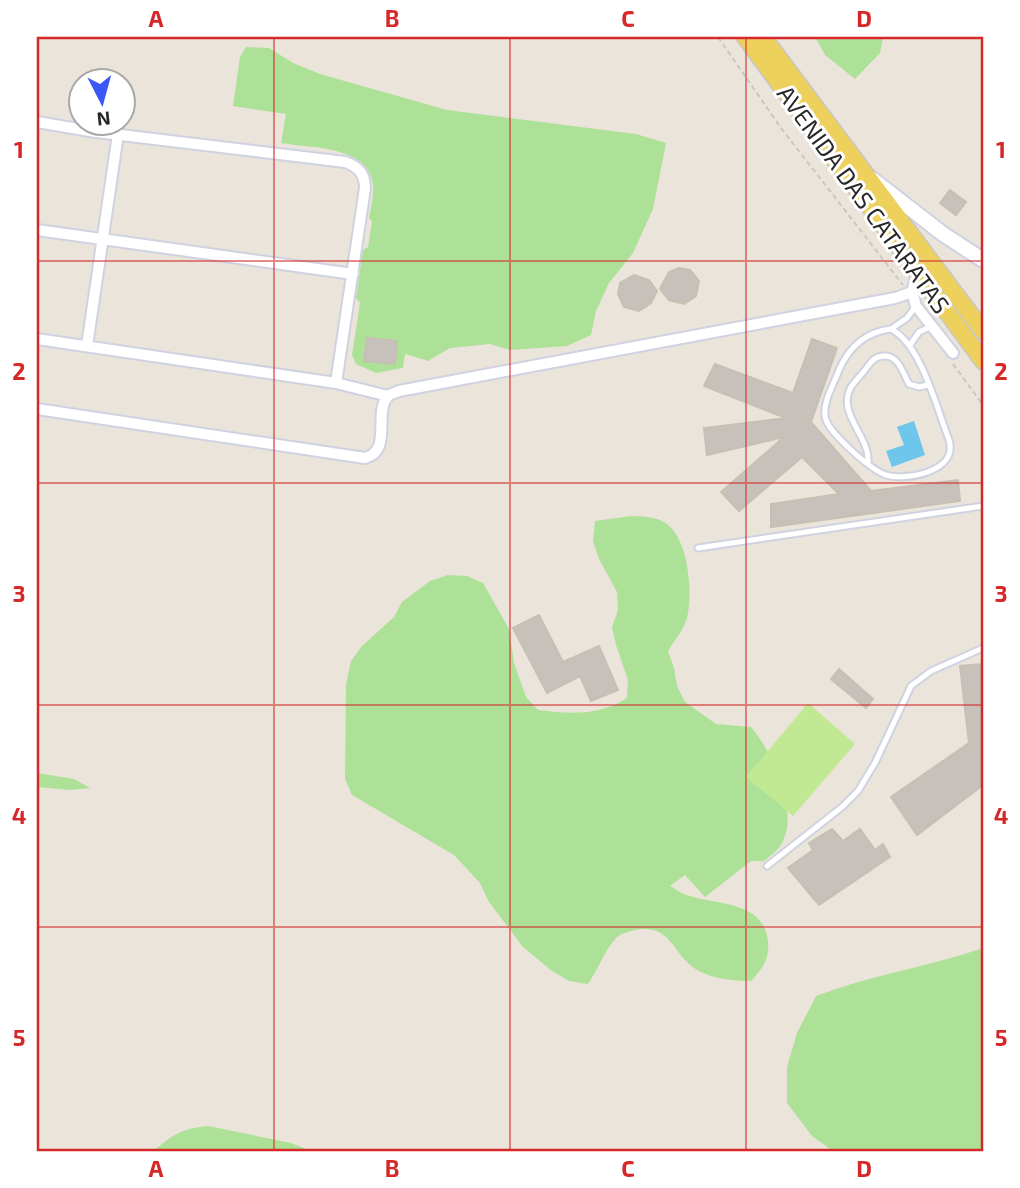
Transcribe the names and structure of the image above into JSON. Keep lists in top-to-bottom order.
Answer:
{
  "streets": {
    "main road": ["AVENIDA DAS CATARATAS"]
  },
  "north": "bottom",
  "grid": {
    "columns": [
      "A",
      "B",
      "C",
      "D"
    ],
    "rows": [
      "1",
      "2",
      "3",
      "4",
      "5"
    ]
  }
}
